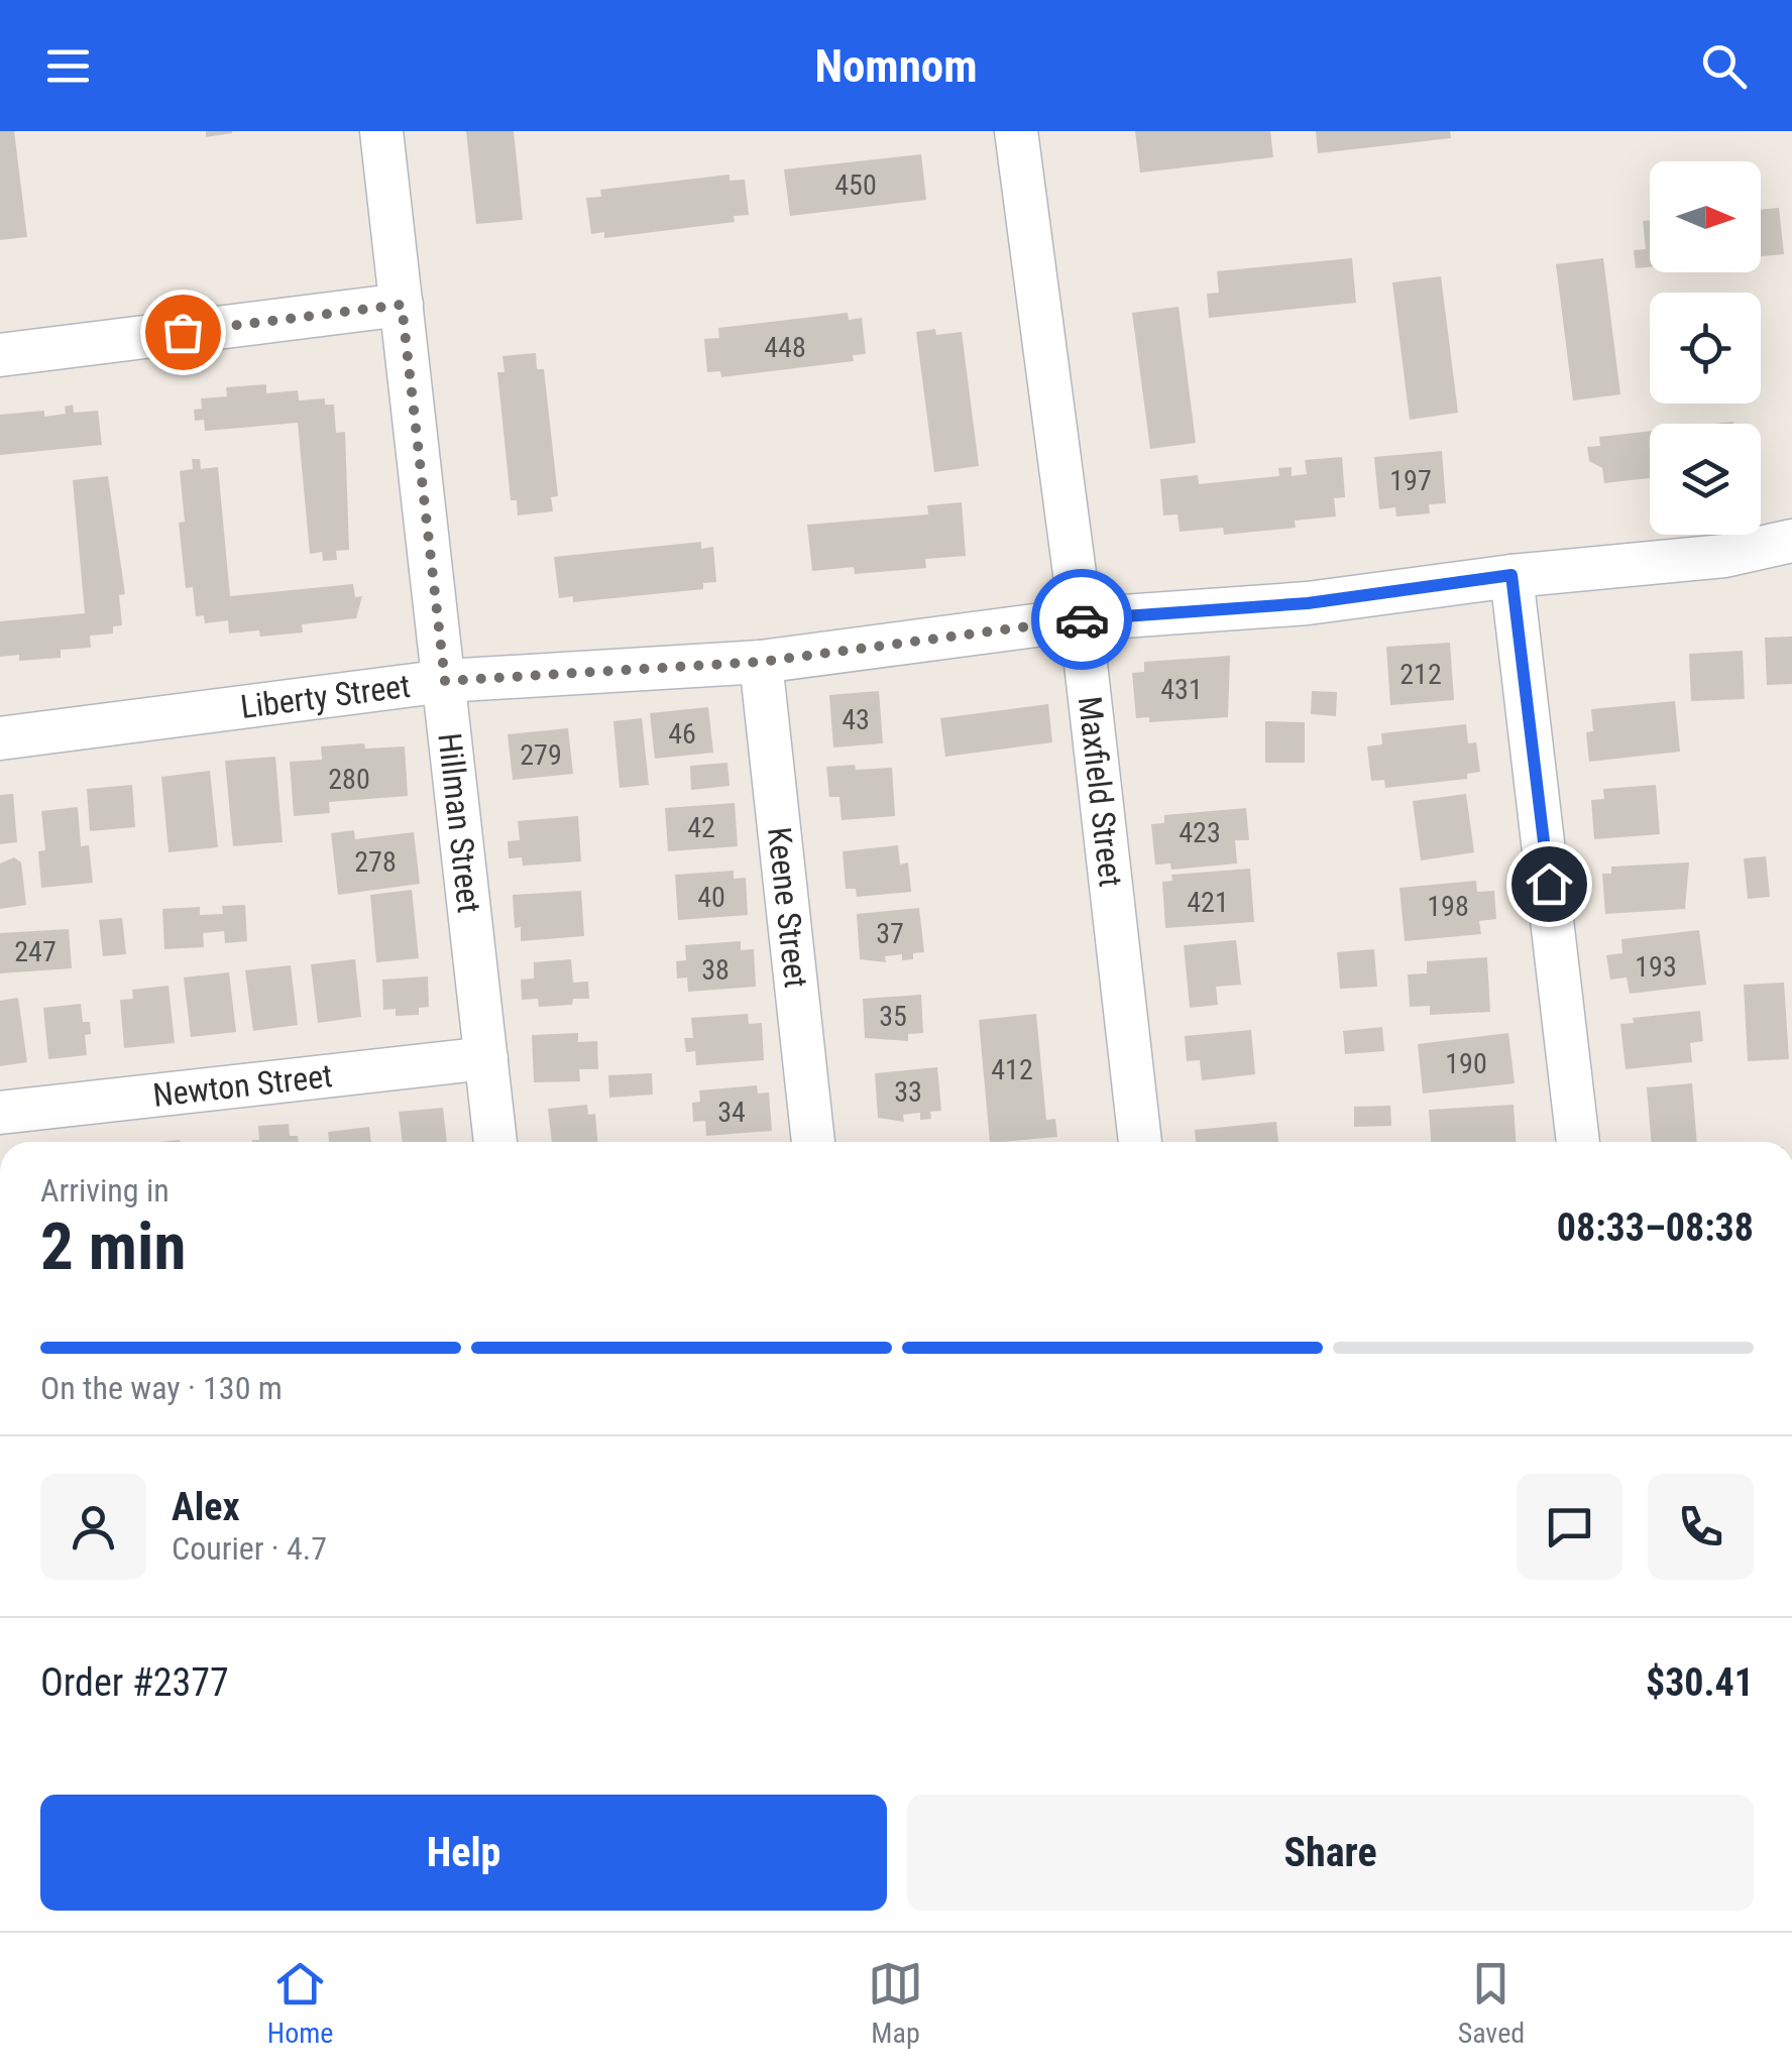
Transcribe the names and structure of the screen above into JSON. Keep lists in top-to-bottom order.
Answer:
{
  "streets": {
    "street": [
      "Liberty Street",
      "Maxfield Street",
      "Hillman Street",
      "Keene Street",
      "Newton Street"
    ]
  },
  "crossings": [
    ["Liberty Street", "Maxfield Street"],
    ["Liberty Street", "Hillman Street"],
    ["Liberty Street", "Keene Street"],
    ["Hillman Street", "Newton Street"]
  ],
  "house_numbers": [
    "450",
    "448",
    "197",
    "212",
    "431",
    "43",
    "46",
    "279",
    "280",
    "42",
    "423",
    "278",
    "40",
    "421",
    "198",
    "37",
    "247",
    "193",
    "38",
    "35",
    "190",
    "412",
    "33",
    "34"
  ],
  "north": "right",
  "page": {
    "header": "Nomnom",
    "heading": ["2 min", "Arriving in", "08:33–08:38"],
    "panel": [
      "Alex",
      "Courier · 4.7",
      "Order #2377",
      "$30.41"
    ],
    "bar": "On the way · 130 m",
    "buttons": ["Help", "Share"],
    "tabs": ["Home", "Map", "Saved"]
  }
}
